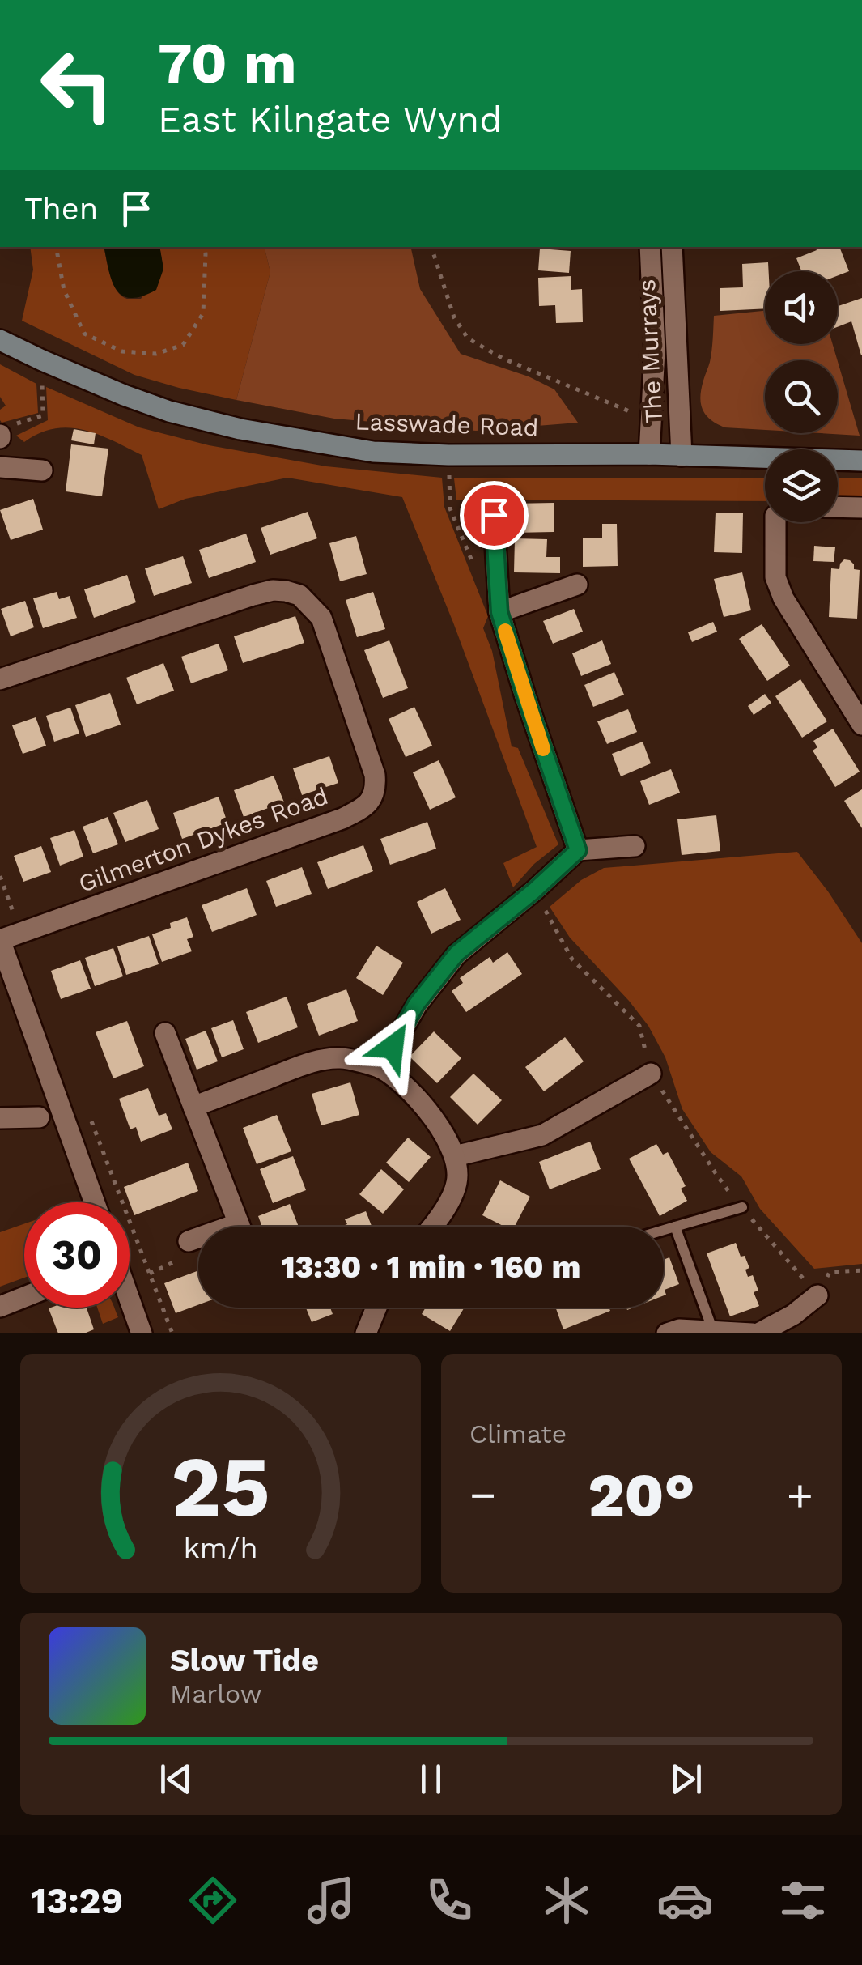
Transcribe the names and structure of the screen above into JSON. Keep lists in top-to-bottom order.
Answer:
{
  "streets": {
    "street": ["The Murrays", "Lasswade Road", "Gilmerton Dykes Road"]
  },
  "crossings": [
    ["The Murrays", "Lasswade Road"]
  ],
  "page": {
    "turn": ["70 m", "East Kilngate Wynd"],
    "then": "Then",
    "limit": "30",
    "trip": "13:30 · 1 min · 160 m",
    "tile": "Climate",
    "heat": ["−", "20°", "+"],
    "song": ["Slow Tide", "Marlow"],
    "tabs": "13:29",
    "gauge": ["25", "km/h"]
  }
}
